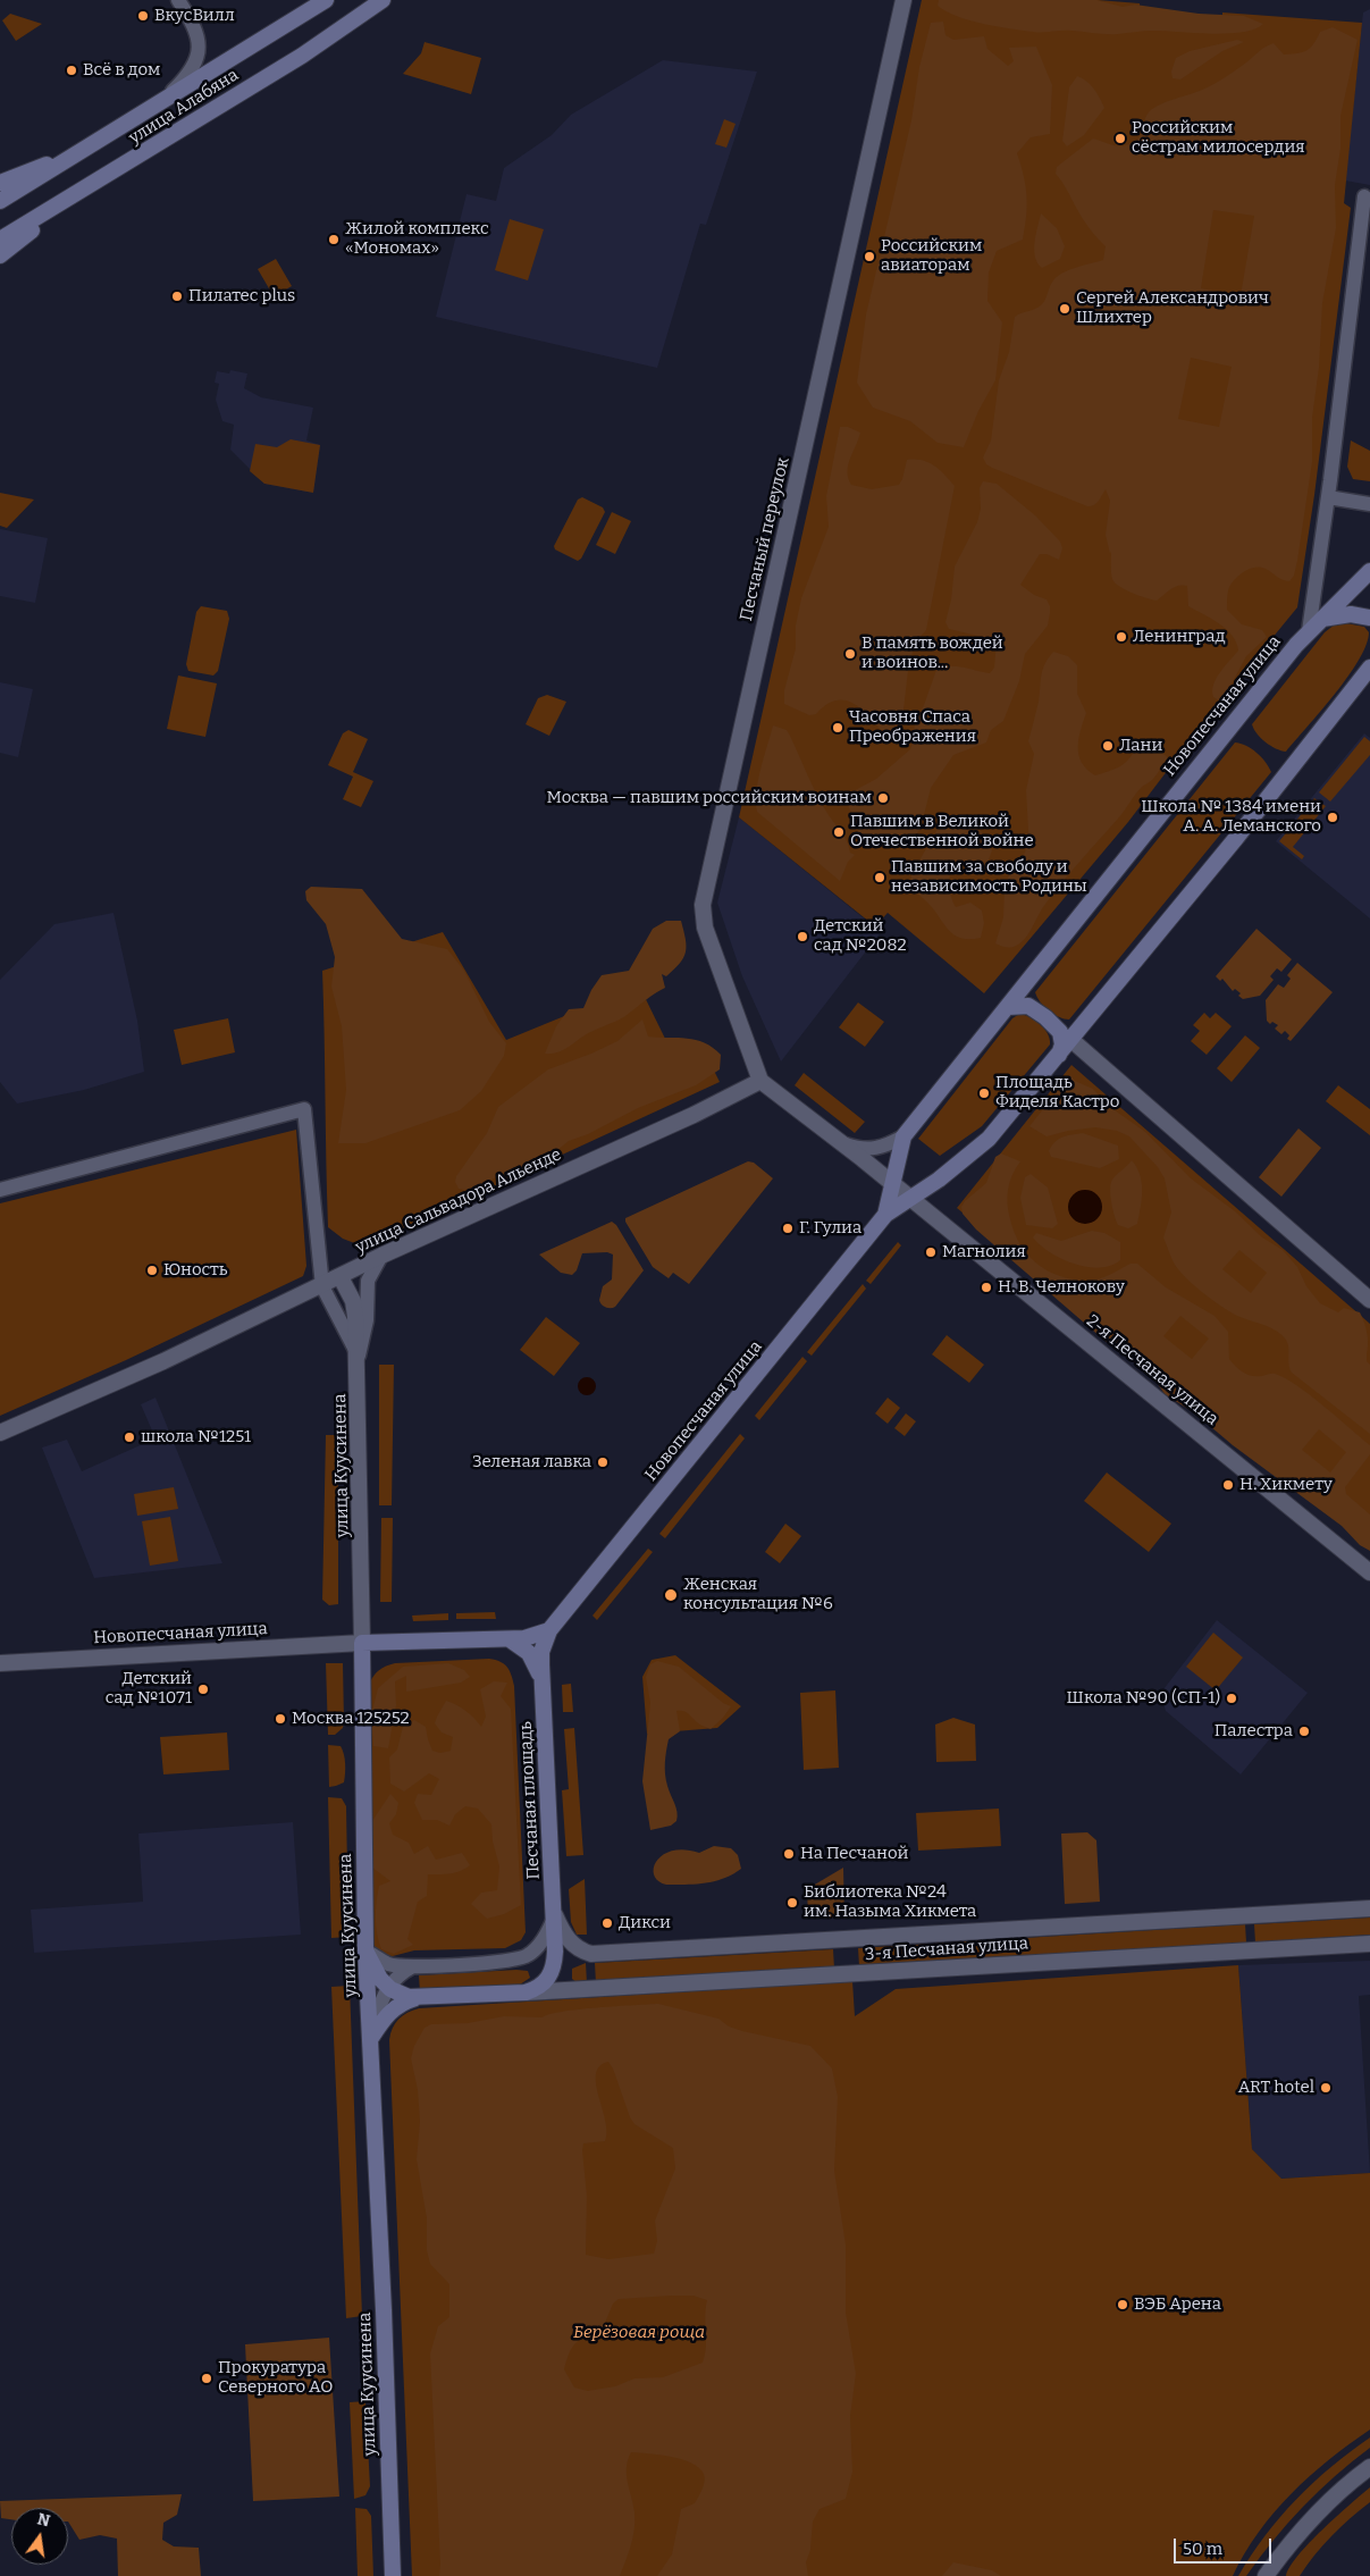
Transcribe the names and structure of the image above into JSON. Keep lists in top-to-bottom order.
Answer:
{
  "streets": {
    "main road": [
      "улица Алабяна",
      "Новопесчаная улица",
      "улица Куусинена",
      "Песчаная площадь"
    ],
    "street": [
      "Песчаный переулок",
      "улица Сальвадора Альенде",
      "2-я Песчаная улица",
      "3-я Песчаная улица"
    ]
  },
  "crossings": [
    ["Песчаный переулок", "улица Сальвадора Альенде"],
    ["Новопесчаная улица", "2-я Песчаная улица"],
    ["Новопесчаная улица", "улица Куусинена"],
    ["Новопесчаная улица", "Песчаная площадь"],
    ["улица Сальвадора Альенде", "улица Куусинена"],
    ["Песчаная площадь", "3-я Песчаная улица"]
  ],
  "parks": ["Берёзовая роща"],
  "places": [
    "ВкусВилл",
    "Всё в дом",
    "Российским сёстрам милосердия",
    "Жилой комплекс «Мономах»",
    "Российским авиаторам",
    "Пилатес plus",
    "Сергей Александрович Шлихтер",
    "Ленинград",
    "В память вождей и воинов...",
    "Часовня Спаса Преображения",
    "Лани",
    "Москва — павшим российским воинам",
    "Школа № 1384 имени А. А. Леманского",
    "Павшим в Великой Отечественной войне",
    "Павшим за свободу и независимость Родины",
    "Детский сад №2082",
    "Площадь Фиделя Кастро",
    "Г. Гулиа",
    "Магнолия",
    "Юность",
    "Н. В. Челнокову",
    "школа №1251",
    "Зеленая лавка",
    "Н. Хикмету",
    "Женская консультация №6",
    "Детский сад №1071",
    "Школа №90 (СП-1)",
    "Москва 125252",
    "Палестра",
    "На Песчаной",
    "Библиотека №24 им. Назыма Хикмета",
    "Дикси",
    "ART hotel",
    "ВЭБ Арена",
    "Прокуратура Северного АО"
  ],
  "scale_bar": "50 m",
  "north": "top"
}
